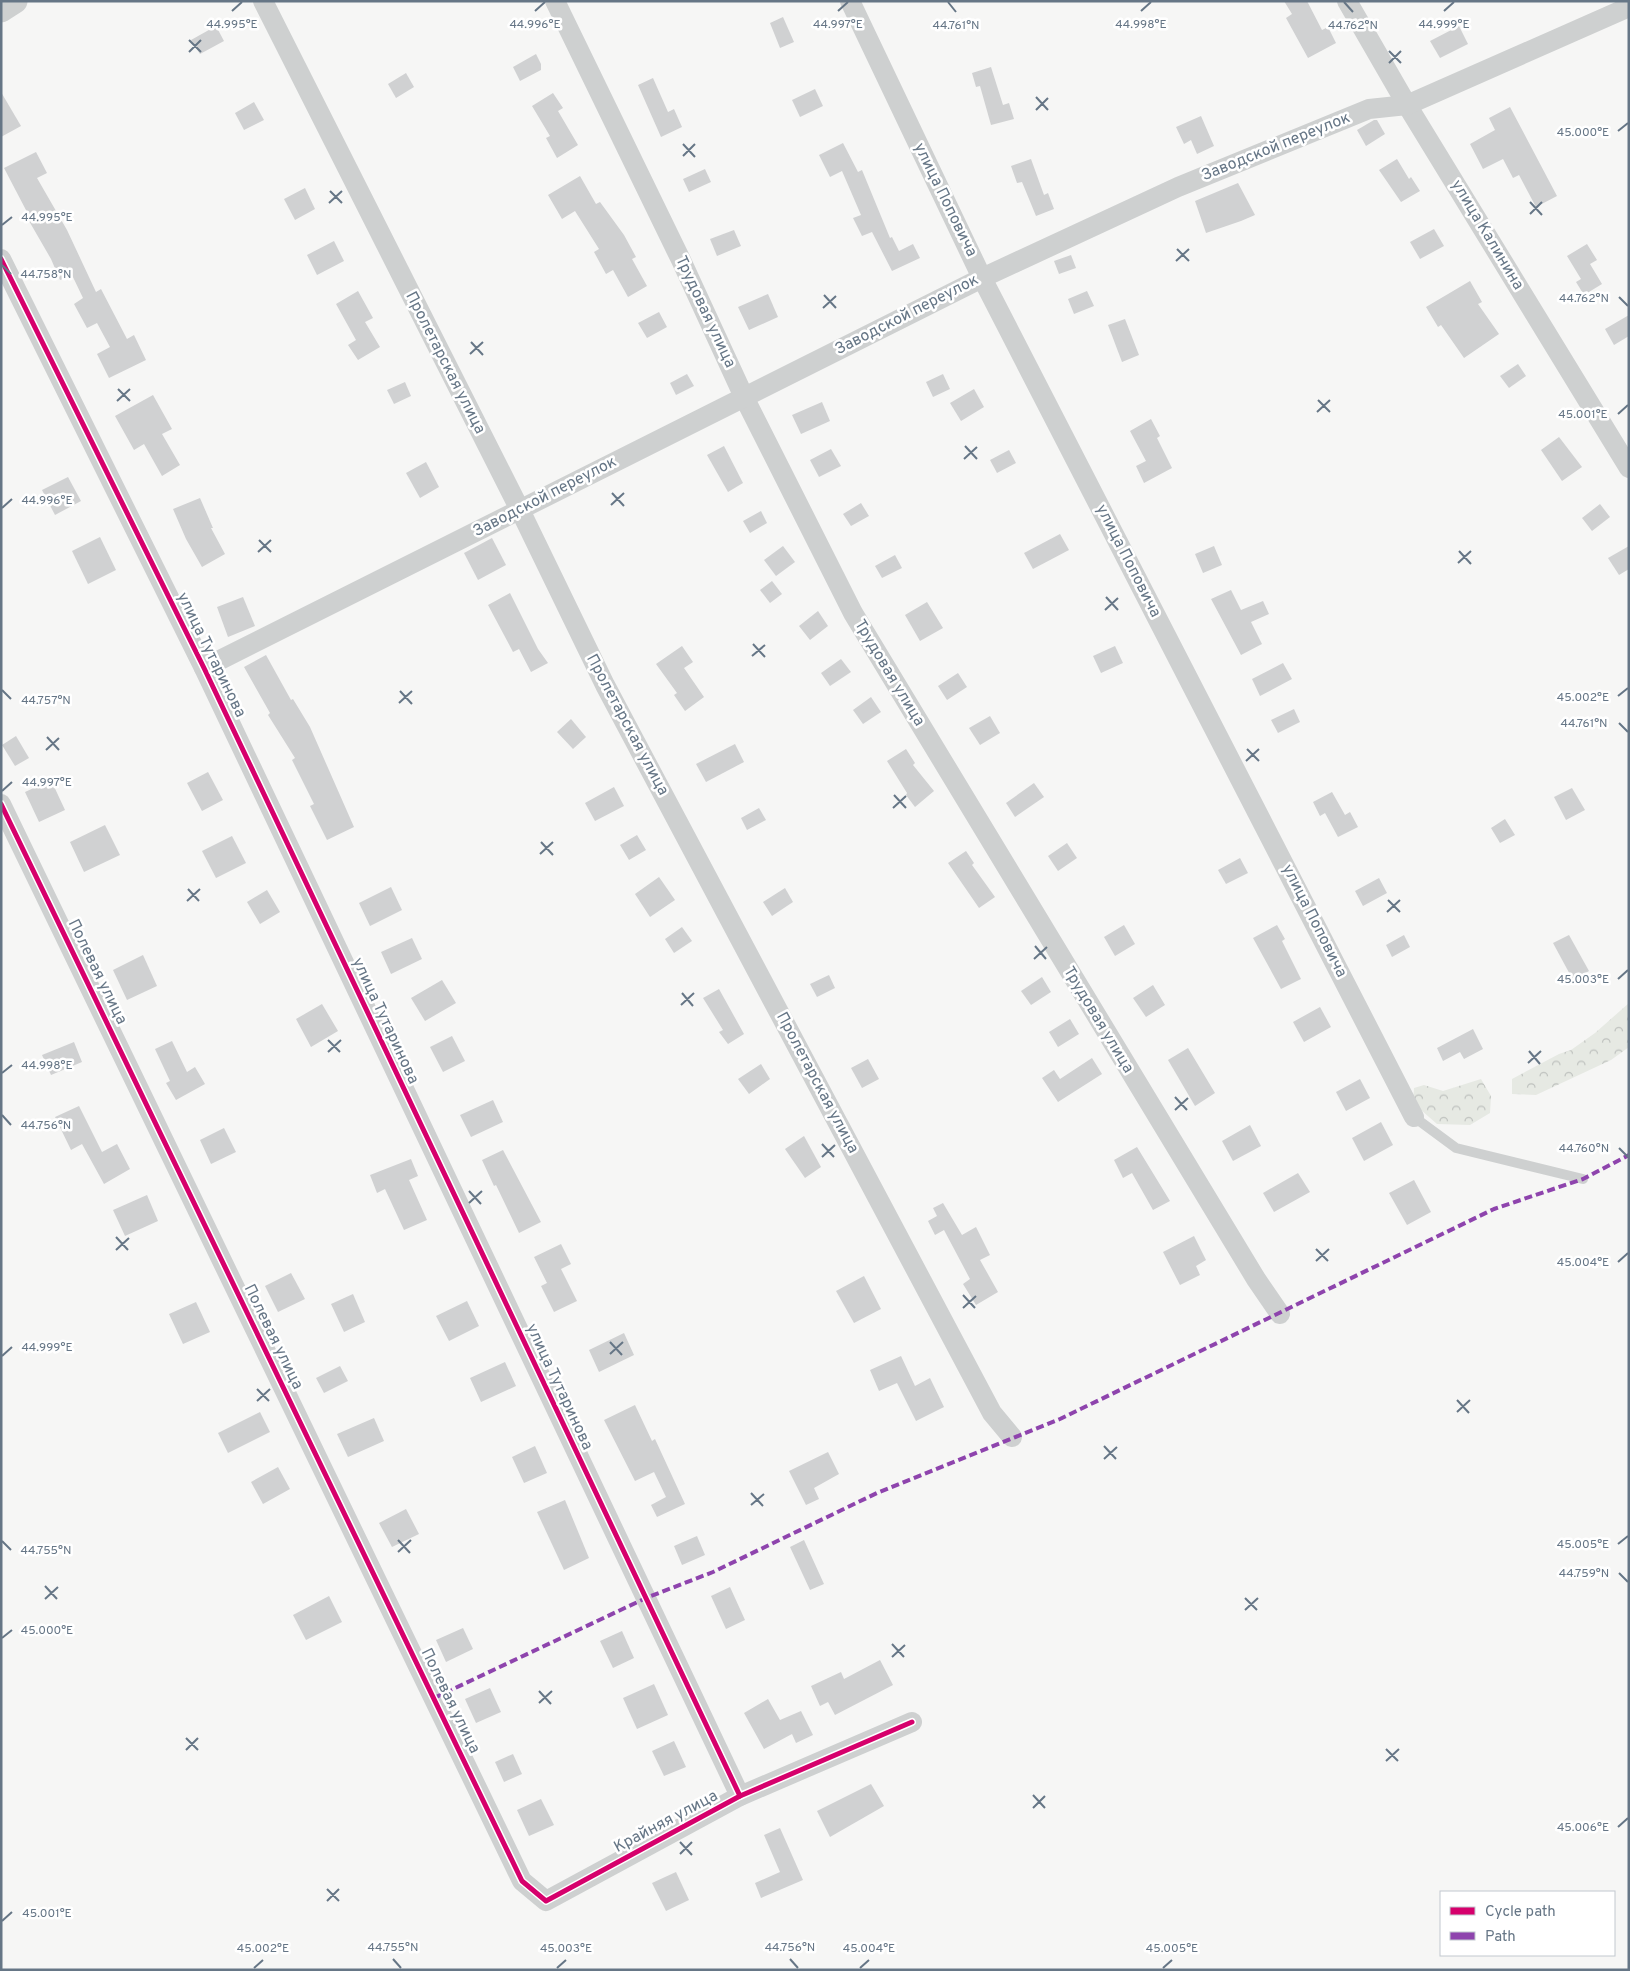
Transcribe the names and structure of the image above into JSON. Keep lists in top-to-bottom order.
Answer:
{
  "streets": {
    "street": [
      "Заводской переулок",
      "улица Поповича",
      "улица Калинина",
      "Трудовая улица",
      "Пролетарская улица",
      "улица Тутаринова",
      "Полевая улица",
      "Крайняя улица"
    ]
  },
  "crossings": [
    ["Заводской переулок", "улица Поповича"],
    ["Заводской переулок", "улица Калинина"],
    ["Заводской переулок", "Трудовая улица"],
    ["Заводской переулок", "Пролетарская улица"],
    ["Заводской переулок", "улица Тутаринова"],
    ["улица Тутаринова", "Крайняя улица"],
    ["Полевая улица", "Крайняя улица"]
  ],
  "legend": ["Cycle path", "Path"],
  "coordinates": [
    "44.995°E",
    "44.996°E",
    "44.997°E",
    "44.998°E",
    "44.999°E",
    "44.762°N",
    "44.761°N",
    "45.000°E",
    "44.758°N",
    "45.001°E",
    "45.002°E",
    "44.757°N",
    "45.003°E",
    "44.756°N",
    "44.760°N",
    "45.004°E",
    "45.005°E",
    "44.755°N",
    "44.759°N",
    "45.006°E"
  ]
}
